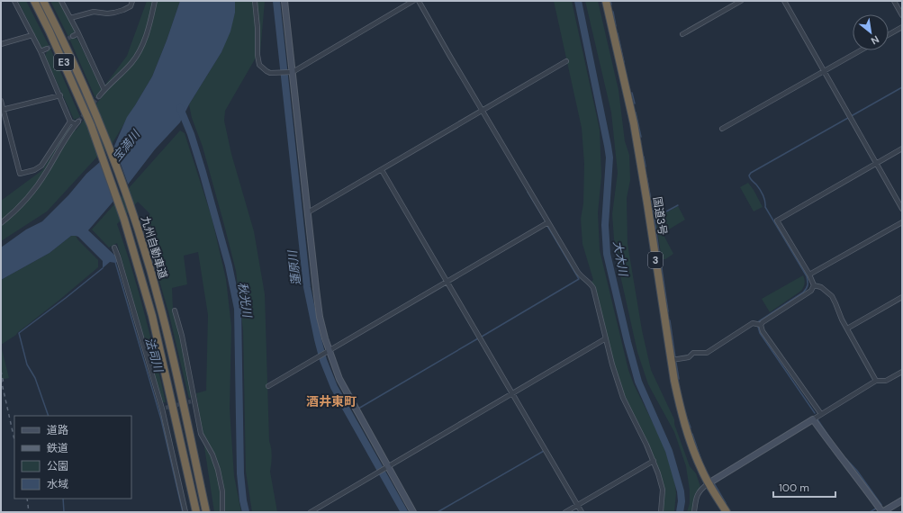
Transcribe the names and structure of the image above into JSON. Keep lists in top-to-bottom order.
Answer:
{
  "streets": {
    "highway": [
      "E3",
      "国道3号",
      "九州自動車道",
      "3"
    ]
  },
  "districts": ["酒井東町"],
  "water": [
    "宝満川",
    "大木川",
    "蓮原川",
    "秋光川",
    "法司川"
  ],
  "legend": [
    "道路",
    "鉄道",
    "公園",
    "水域"
  ],
  "scale_bar": "100 m",
  "north": "bottom right"
}
